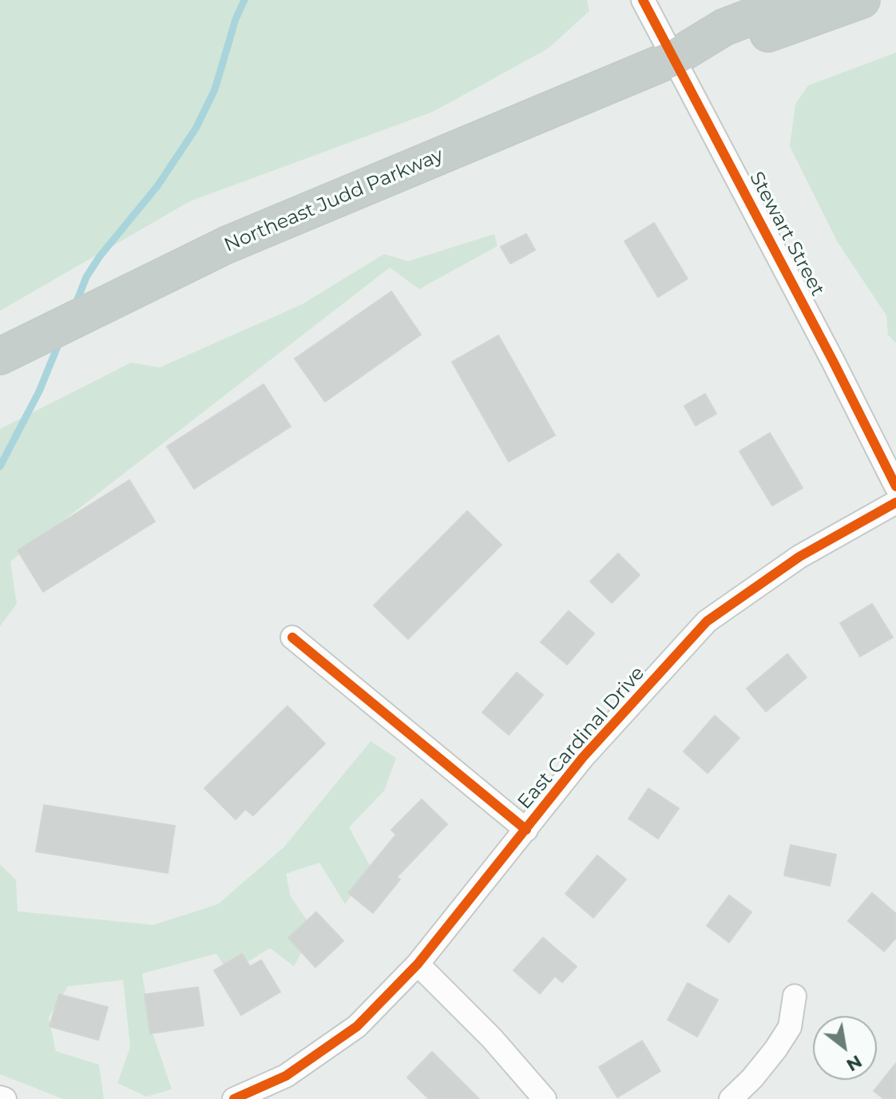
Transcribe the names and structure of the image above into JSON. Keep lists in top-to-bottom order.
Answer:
{
  "streets": {
    "highway": ["Northeast Judd Parkway"],
    "street": ["Stewart Street", "East Cardinal Drive"]
  },
  "crossings": [
    ["Northeast Judd Parkway", "Stewart Street"]
  ],
  "north": "bottom right"
}
